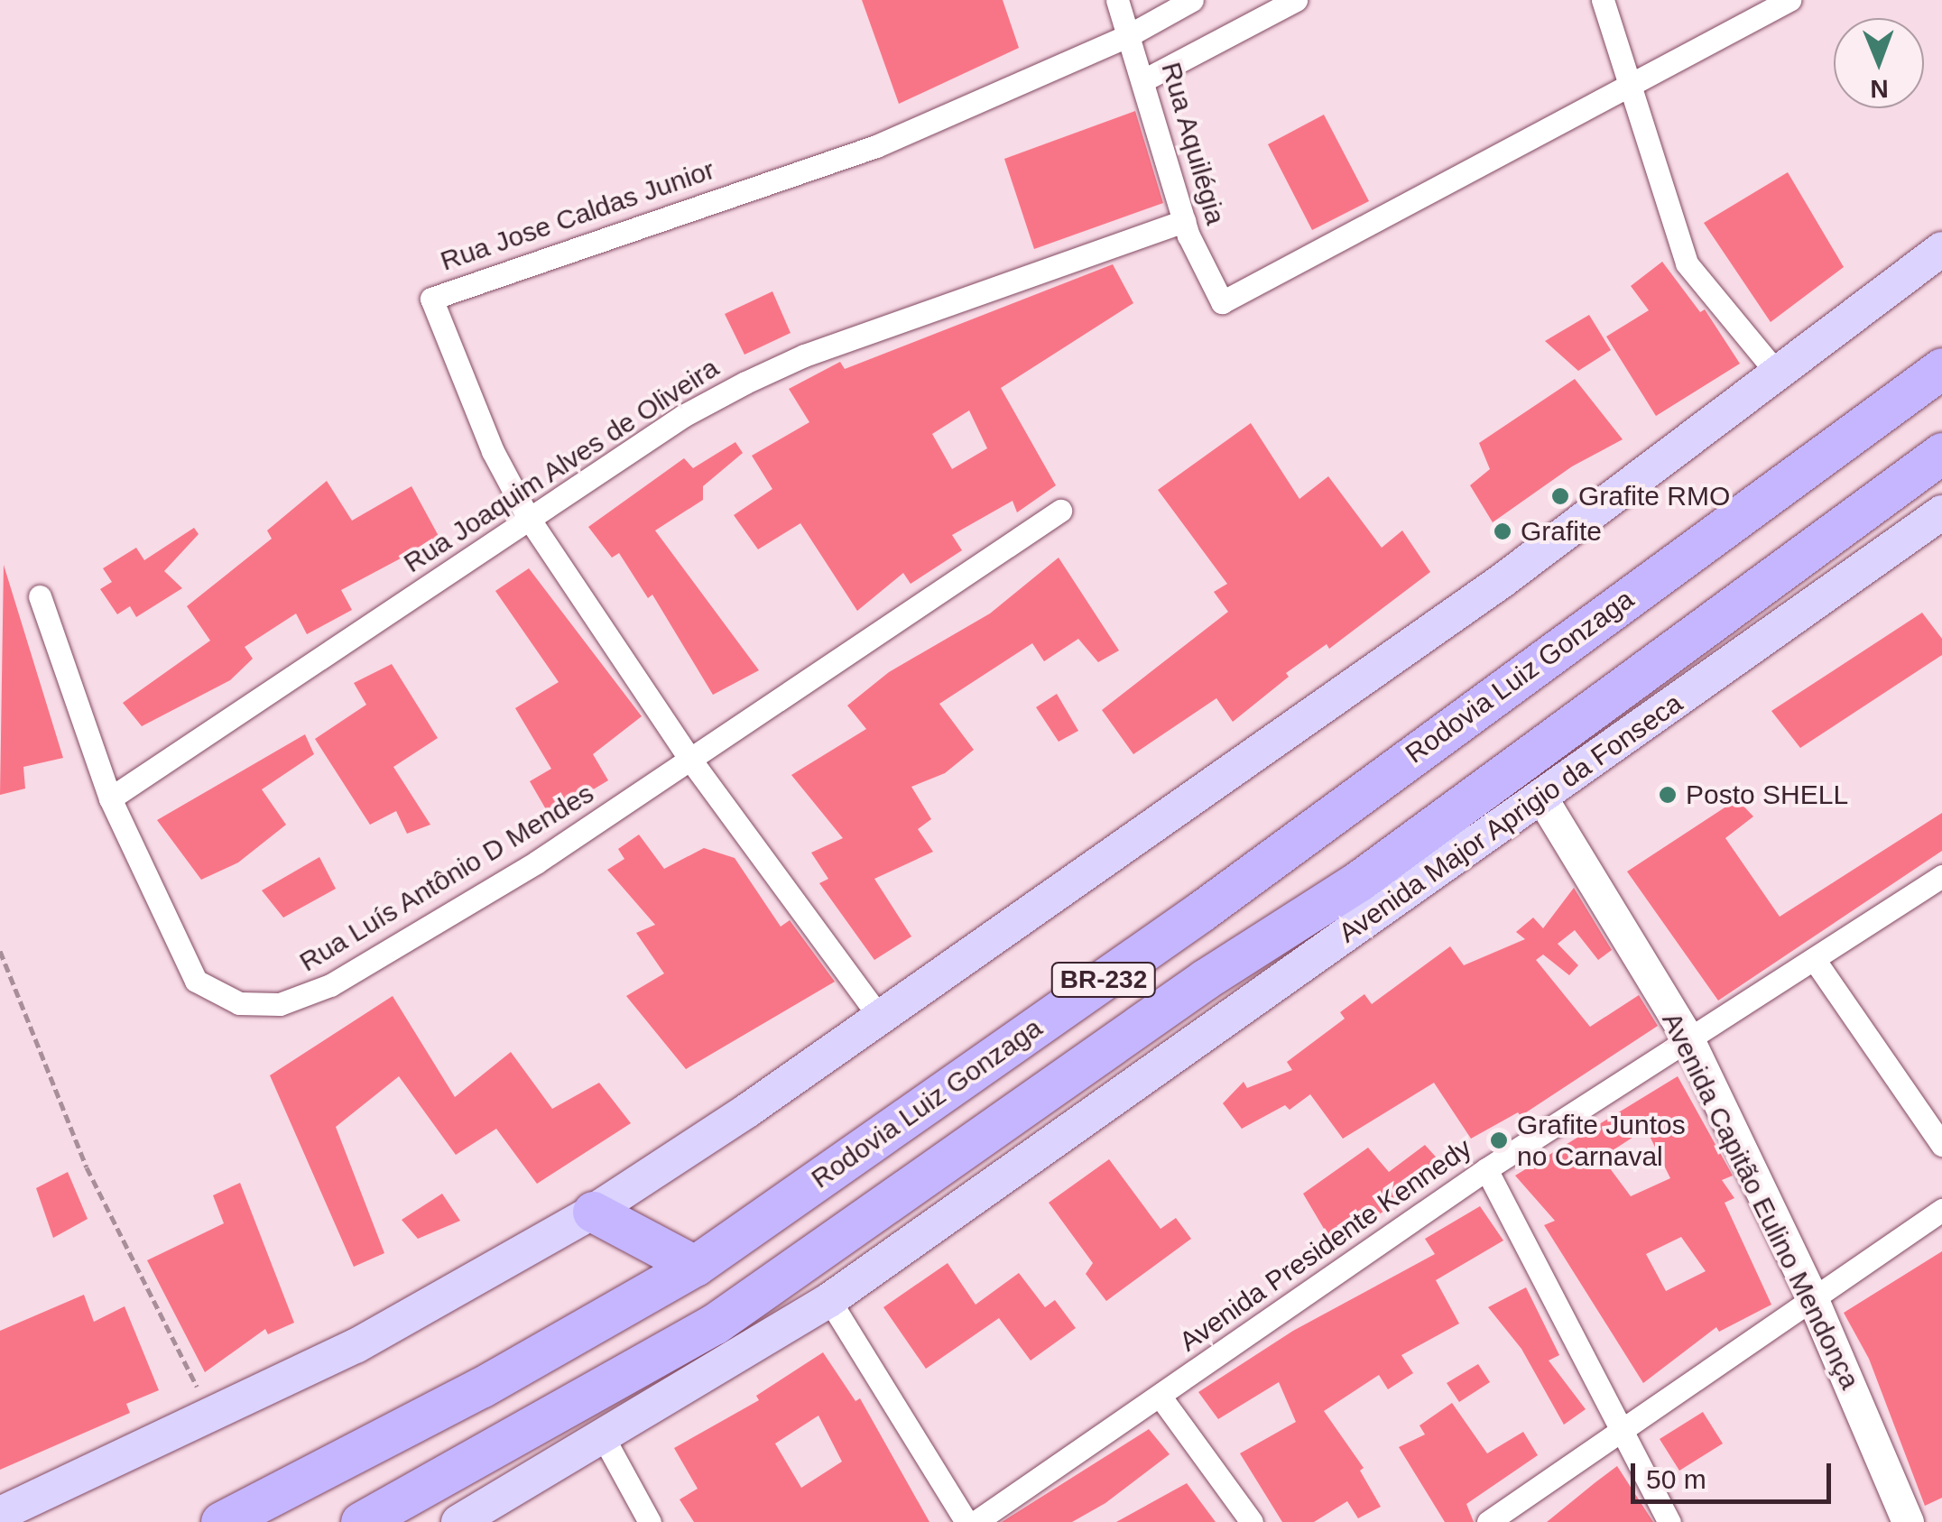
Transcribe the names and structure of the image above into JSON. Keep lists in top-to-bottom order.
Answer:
{
  "streets": {
    "highway": ["Rodovia Luiz Gonzaga", "BR-232"],
    "main road": ["Avenida Major Aprigio da Fonseca", "Avenida Capitão Eulino Mendonça"],
    "street": [
      "Rua Aquilégia",
      "Rua Jose Caldas Junior",
      "Rua Joaquim Alves de Oliveira",
      "Rua Luís Antônio D Mendes",
      "Avenida Presidente Kennedy"
    ]
  },
  "crossings": [
    ["Rua Aquilégia", "Rua Jose Caldas Junior"],
    ["Rua Aquilégia", "Rua Joaquim Alves de Oliveira"],
    ["Rua Jose Caldas Junior", "Rua Joaquim Alves de Oliveira"],
    ["Rua Jose Caldas Junior", "Rua Luís Antônio D Mendes"],
    ["Rua Joaquim Alves de Oliveira", "Rua Luís Antônio D Mendes"],
    ["Avenida Major Aprigio da Fonseca", "Avenida Capitão Eulino Mendonça"],
    ["Avenida Capitão Eulino Mendonça", "Avenida Presidente Kennedy"]
  ],
  "places": [
    "Grafite RMO",
    "Grafite",
    "Posto SHELL",
    "Grafite Juntos no Carnaval"
  ],
  "scale_bar": "50 m",
  "north": "bottom"
}
